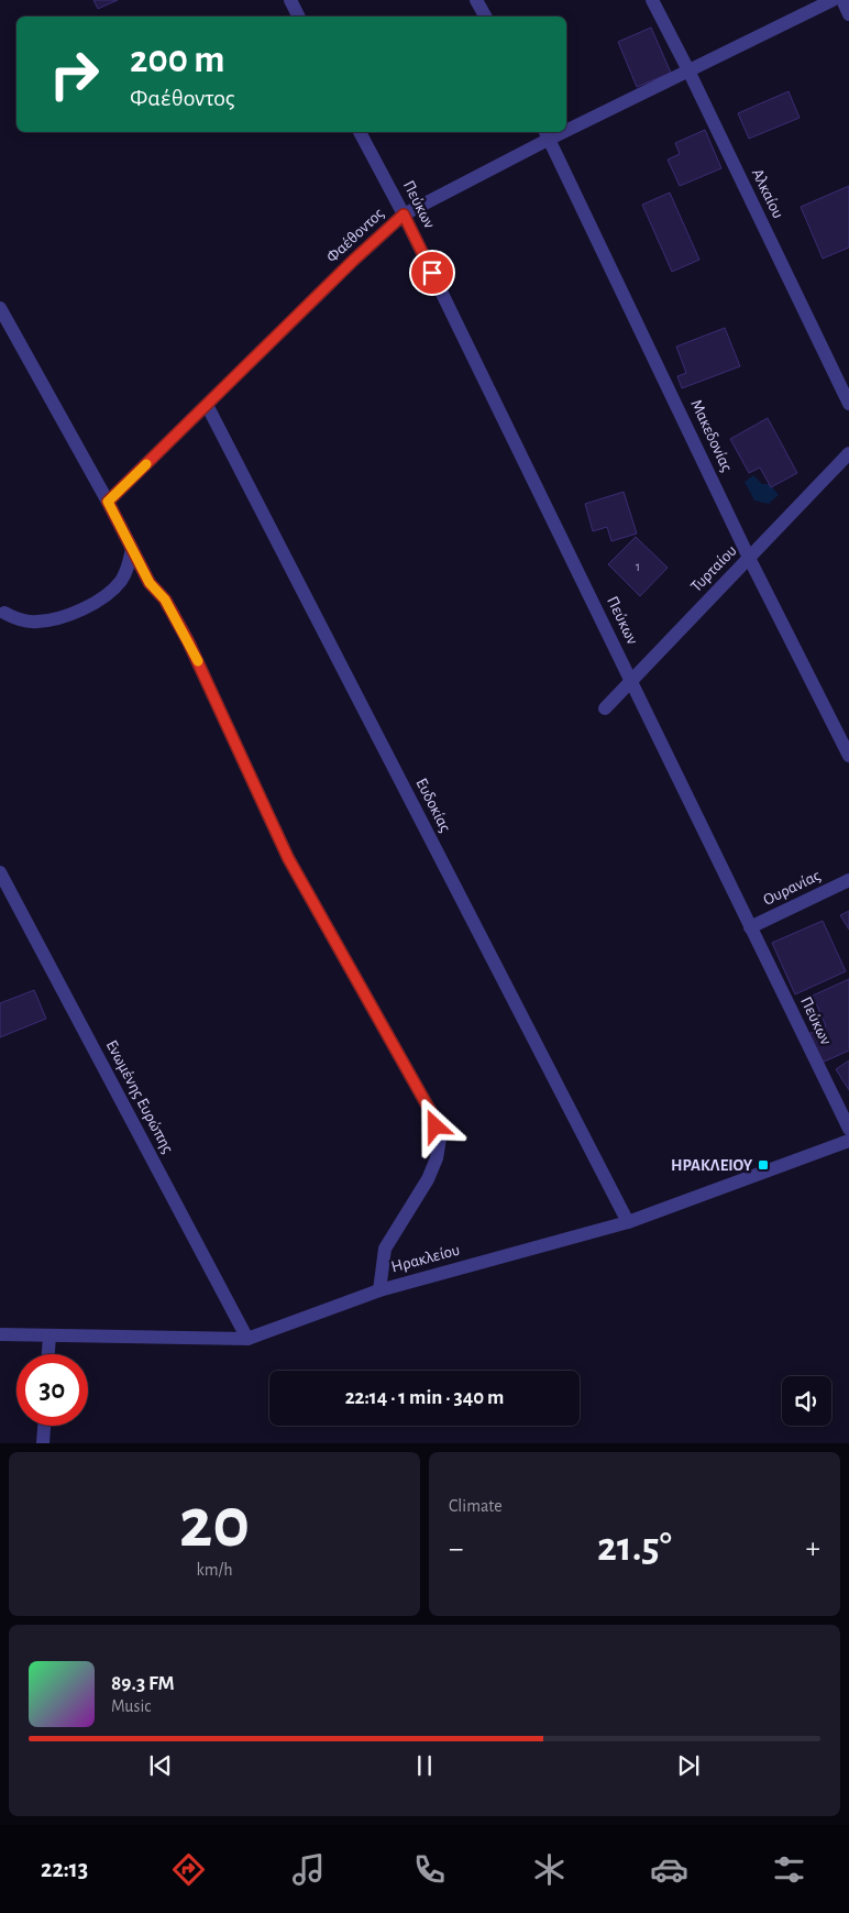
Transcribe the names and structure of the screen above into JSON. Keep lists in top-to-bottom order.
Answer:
{
  "streets": {
    "street": [
      "Αλκαίου",
      "Πεύκων",
      "Φαέθοντος",
      "Μακεδονίας",
      "Τυρταίου",
      "Ευδοκίας",
      "Ουρανίας",
      "Ενωμένης Ευρώπης",
      "Ηρακλείου"
    ]
  },
  "crossings": [
    ["Αλκαίου", "Φαέθοντος"],
    ["Πεύκων", "Φαέθοντος"],
    ["Πεύκων", "Τυρταίου"],
    ["Πεύκων", "Ουρανίας"],
    ["Φαέθοντος", "Μακεδονίας"],
    ["Φαέθοντος", "Ευδοκίας"],
    ["Μακεδονίας", "Τυρταίου"],
    ["Ευδοκίας", "Ηρακλείου"],
    ["Ενωμένης Ευρώπης", "Ηρακλείου"]
  ],
  "places": {
    "transit": ["ΗΡΑΚΛΕΙΟΥ"]
  },
  "house_numbers": ["1"],
  "page": {
    "turn": ["200 m", "Φαέθοντος"],
    "limit": "30",
    "trip": "22:14 · 1 min · 340 m",
    "tile": [
      ["20", "km/h"],
      "Climate"
    ],
    "heat": ["−", "21.5°", "+"],
    "song": ["89.3 FM", "Music"],
    "tabs": "22:13"
  }
}
